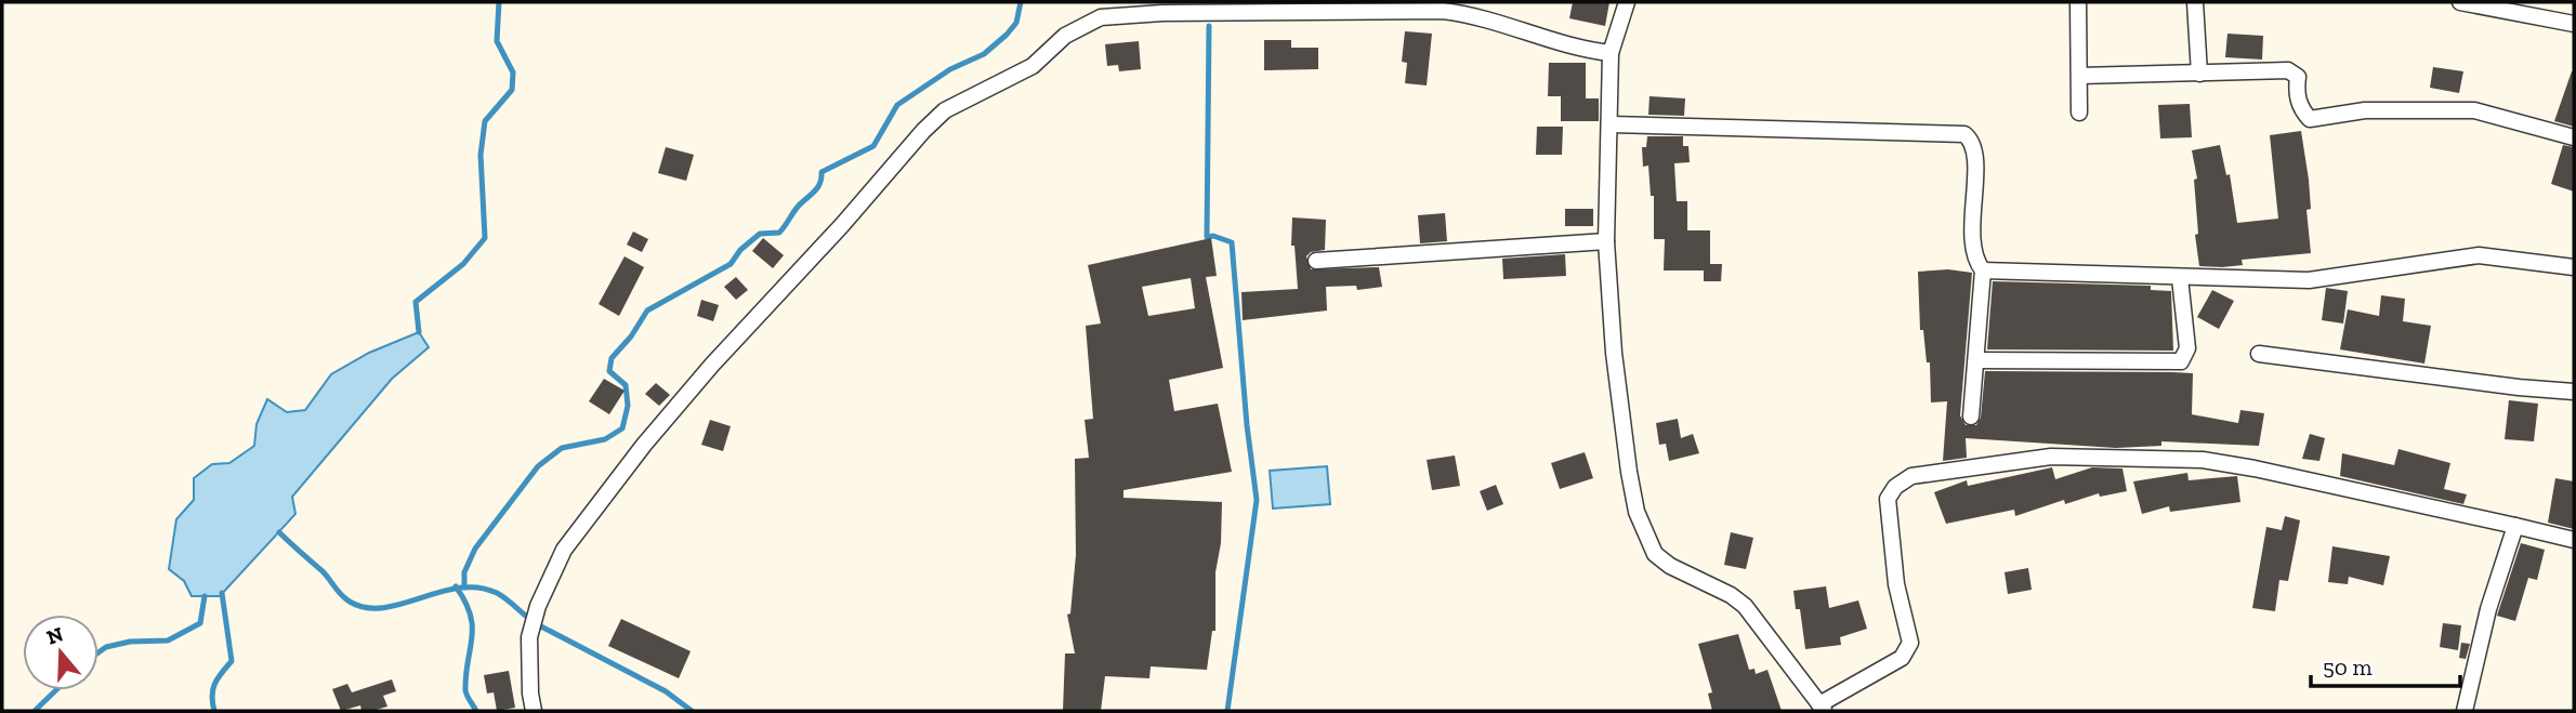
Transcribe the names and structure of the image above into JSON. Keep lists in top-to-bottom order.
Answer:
{
  "scale_bar": "50 m",
  "north": "top"
}
